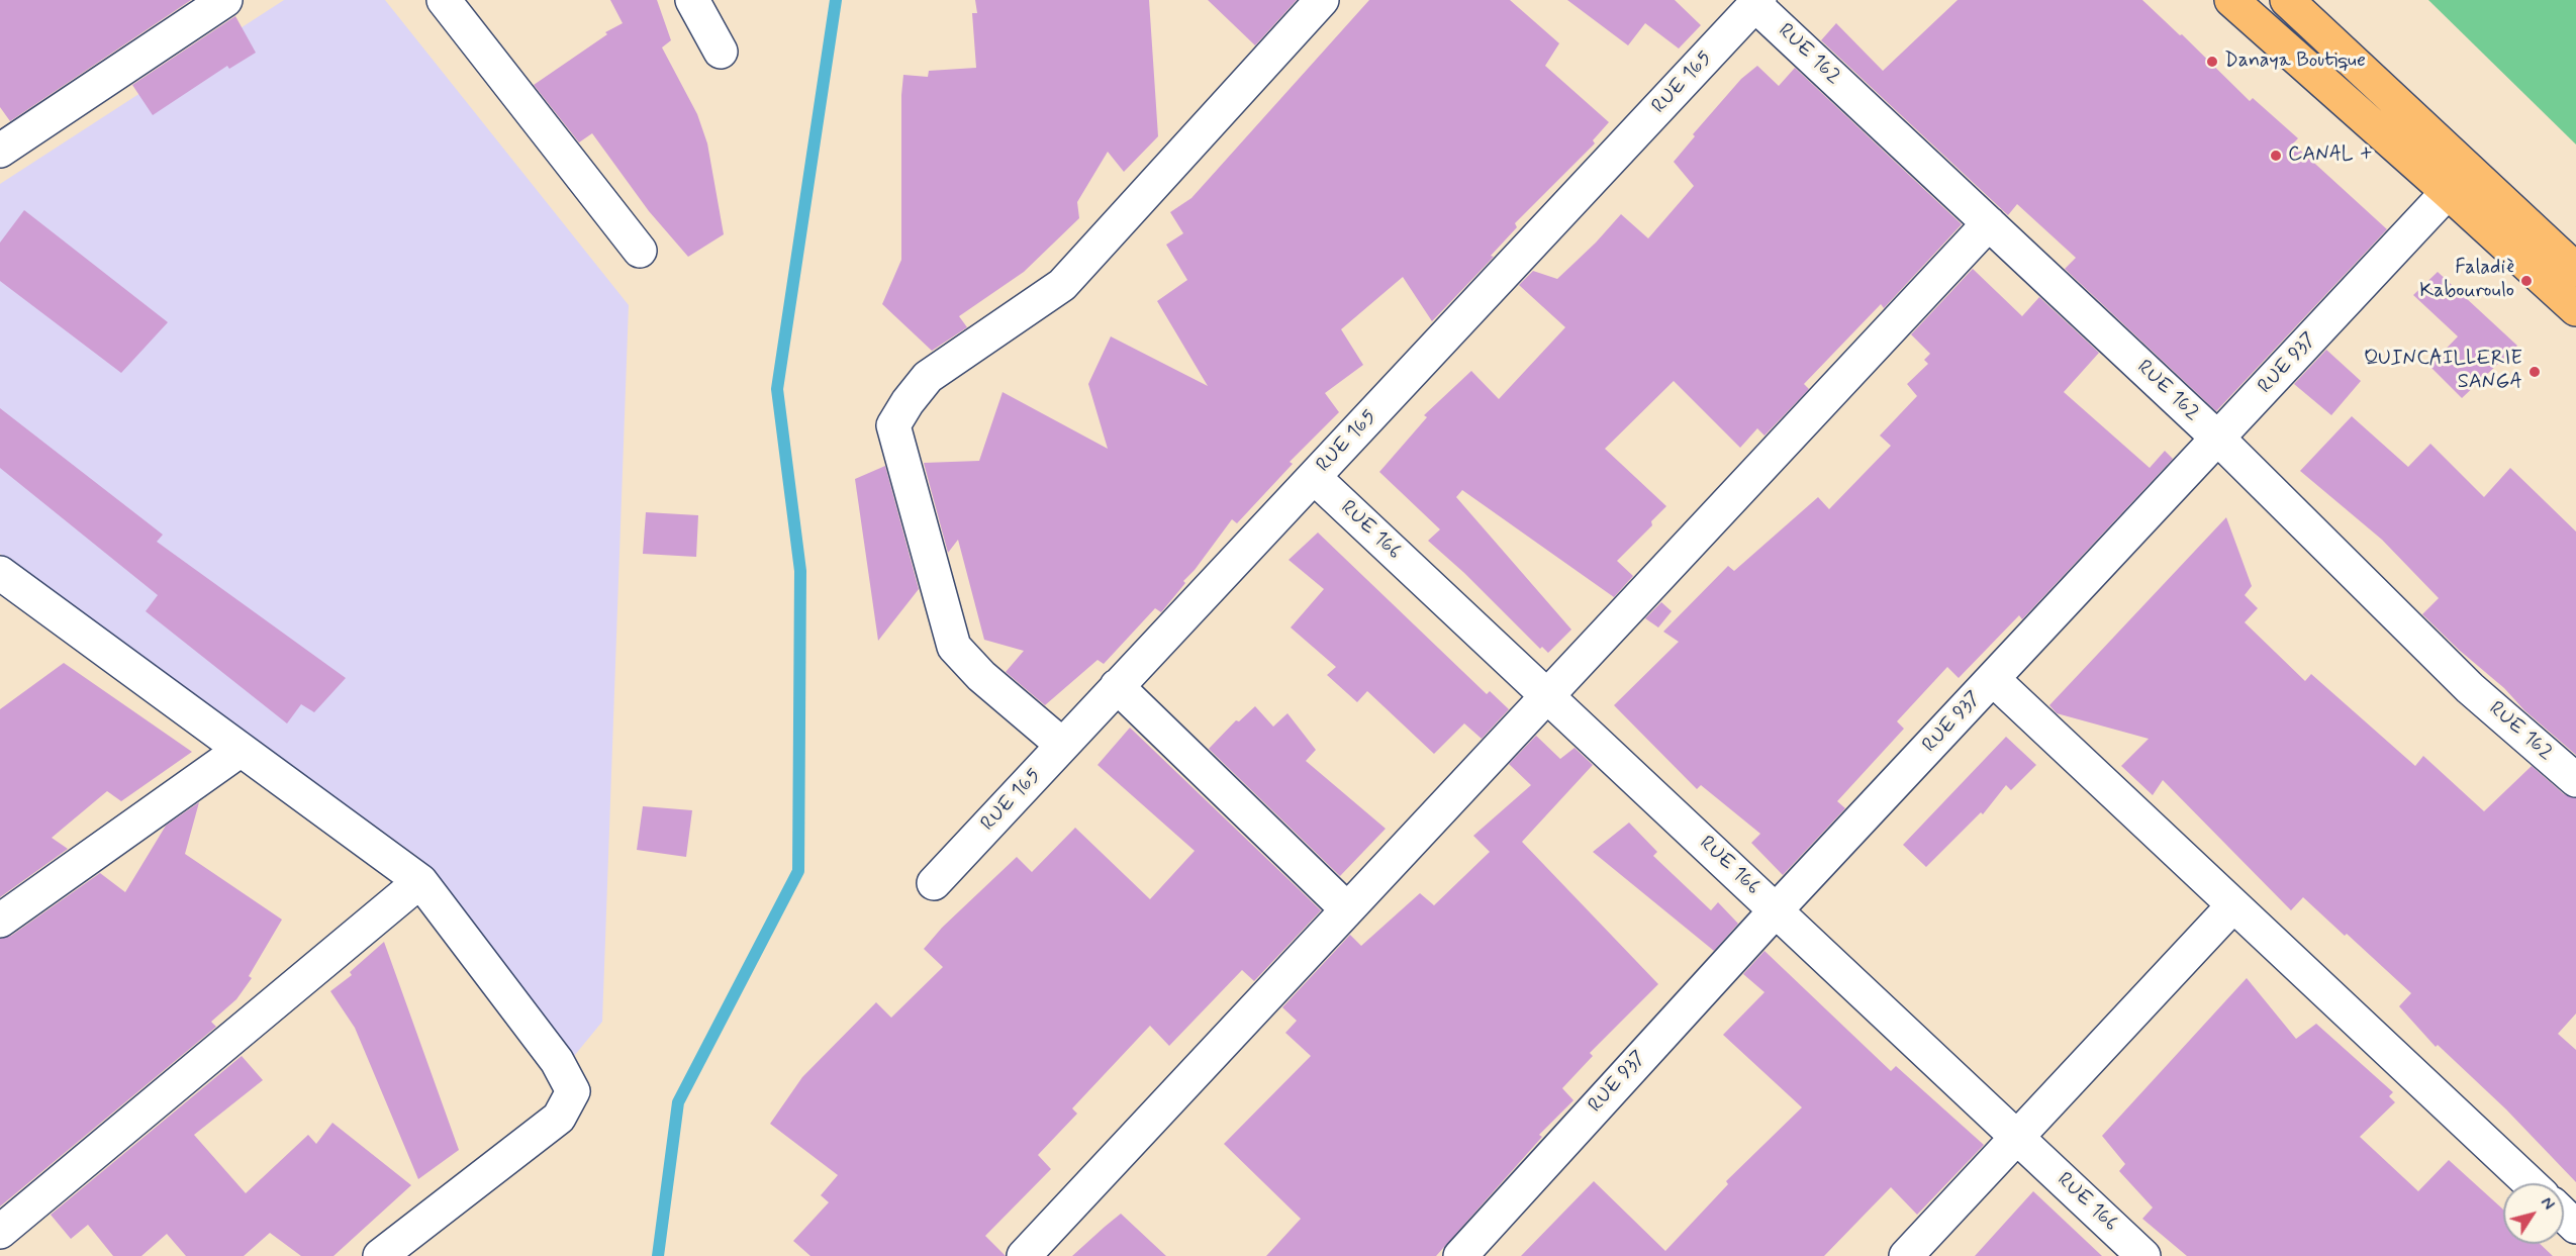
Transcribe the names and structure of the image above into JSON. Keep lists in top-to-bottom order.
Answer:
{
  "streets": {
    "street": [
      "RUE 162",
      "RUE 165",
      "RUE 937",
      "RUE 166"
    ]
  },
  "crossings": [
    ["RUE 162", "RUE 165"],
    ["RUE 162", "RUE 937"],
    ["RUE 165", "RUE 166"],
    ["RUE 937", "RUE 166"]
  ],
  "places": [
    "Danaya Boutique",
    "CANAL +",
    "Faladiè Kabouroulo",
    "QUINCAILLERIE SANGA"
  ],
  "north": "top right"
}
